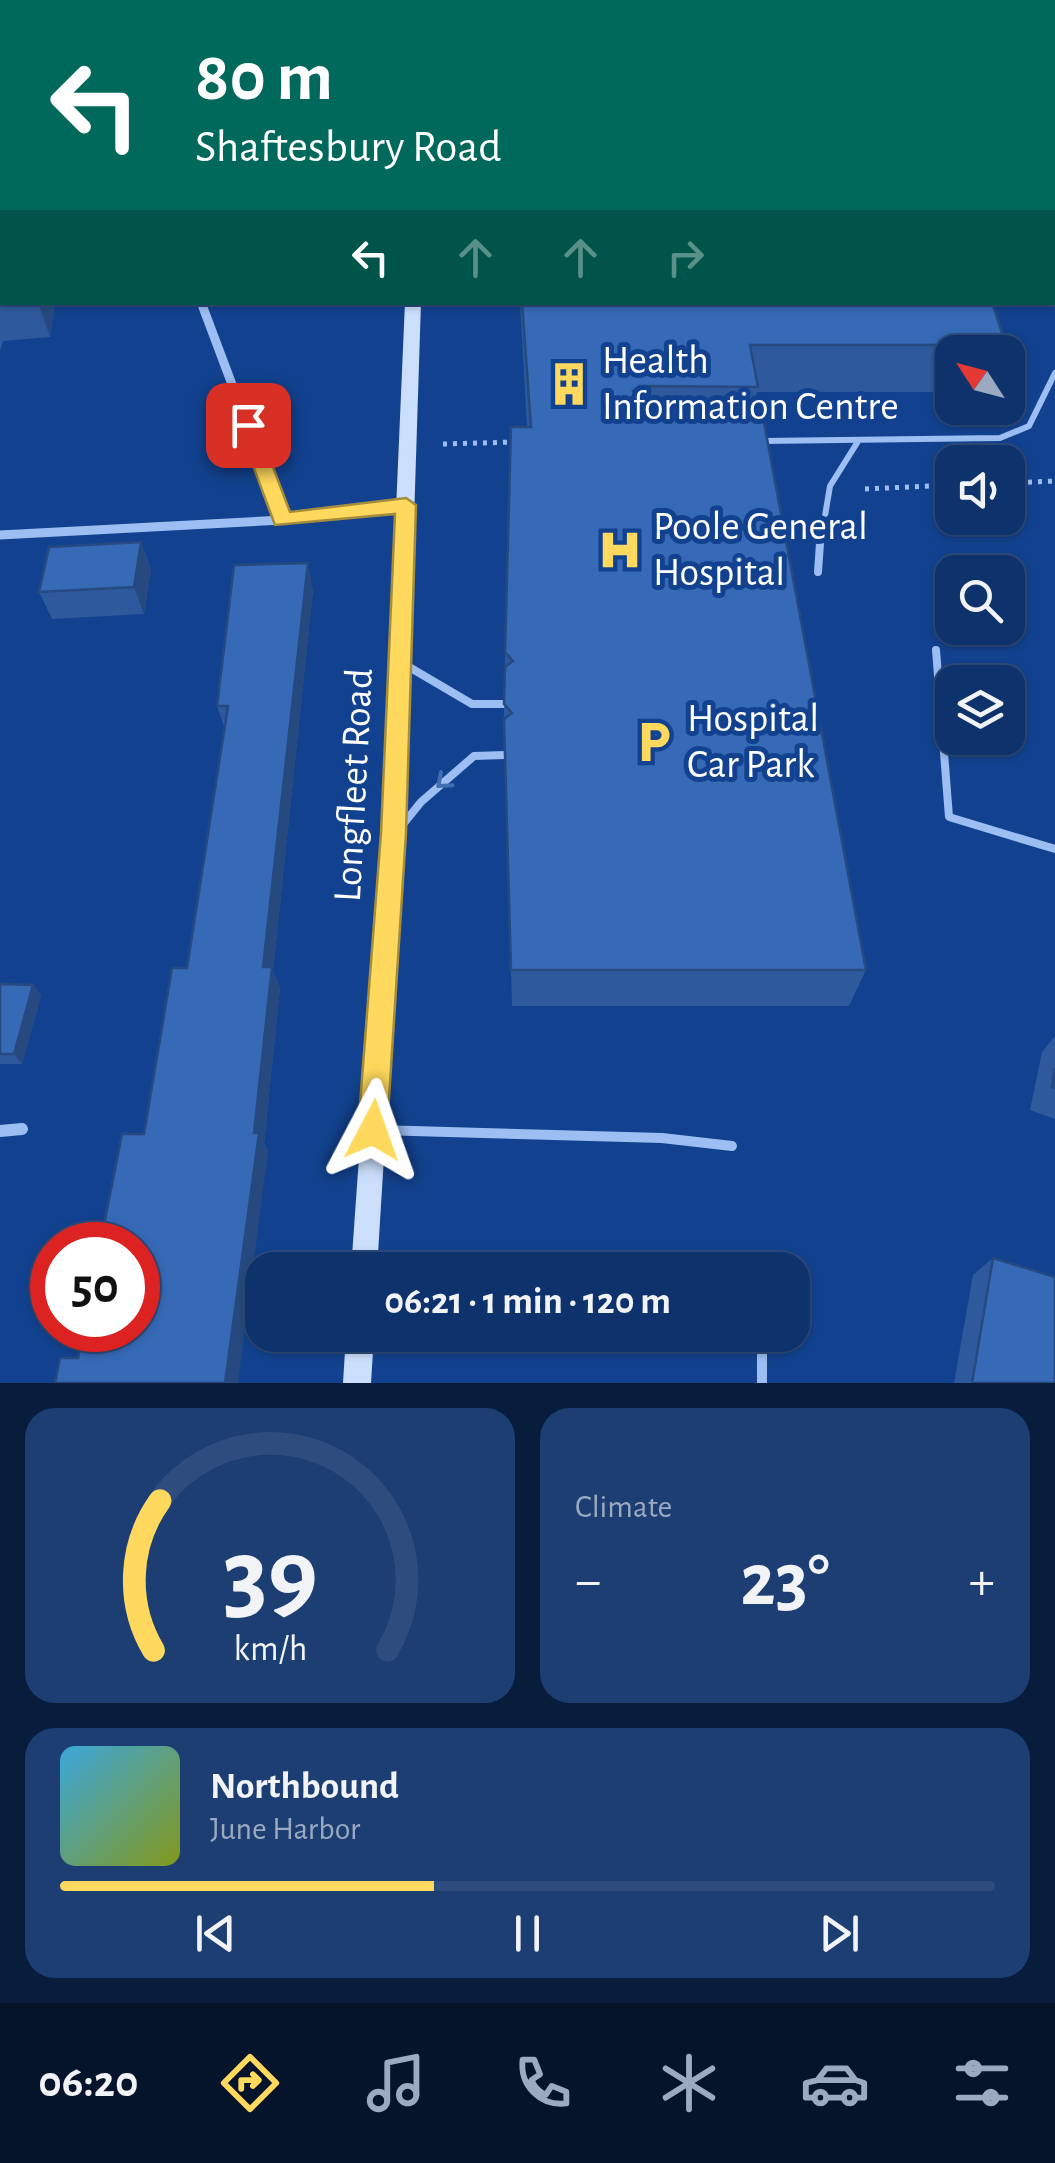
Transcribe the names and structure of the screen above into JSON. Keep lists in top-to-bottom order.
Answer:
{
  "streets": {
    "main road": ["Longfleet Road"]
  },
  "places": {
    "building": ["Health Information Centre"],
    "hospital": ["Poole General Hospital"],
    "parking": ["Hospital Car Park"]
  },
  "north": "top left",
  "page": {
    "turn": ["80 m", "Shaftesbury Road"],
    "limit": "50",
    "trip": "06:21 · 1 min · 120 m",
    "tile": "Climate",
    "heat": ["−", "23°", "+"],
    "song": ["Northbound", "June Harbor"],
    "tabs": "06:20",
    "gauge": ["39", "km/h"]
  }
}
